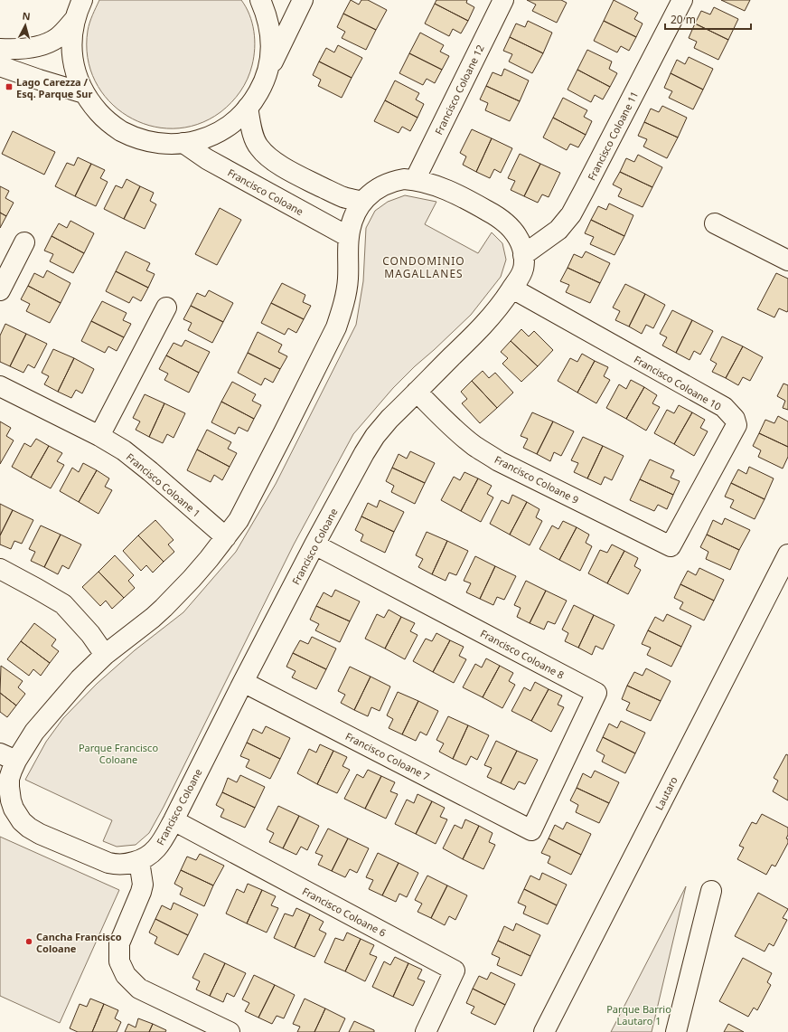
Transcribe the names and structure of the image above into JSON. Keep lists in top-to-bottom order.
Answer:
{
  "streets": {
    "street": [
      "Francisco Coloane 12",
      "Francisco Coloane 11",
      "Francisco Coloane",
      "Francisco Coloane 10",
      "Francisco Coloane 9",
      "Francisco Coloane 1",
      "Francisco Coloane 8",
      "Francisco Coloane 7",
      "Lautaro",
      "Francisco Coloane 6"
    ]
  },
  "crossings": [
    ["Francisco Coloane 12", "Francisco Coloane"],
    ["Francisco Coloane 11", "Francisco Coloane"],
    ["Francisco Coloane", "Francisco Coloane 10"],
    ["Francisco Coloane", "Francisco Coloane 9"],
    ["Francisco Coloane", "Francisco Coloane 1"],
    ["Francisco Coloane", "Francisco Coloane 8"],
    ["Francisco Coloane", "Francisco Coloane 7"],
    ["Francisco Coloane", "Francisco Coloane 6"],
    ["Francisco Coloane 10", "Francisco Coloane 9"],
    ["Francisco Coloane 8", "Francisco Coloane 7"]
  ],
  "districts": ["CONDOMINIO MAGALLANES"],
  "parks": ["Parque Francisco Coloane", "Parque Barrio Lautaro 1"],
  "places": {
    "transit": ["Lago Carezza / Esq. Parque Sur"],
    "other": ["Cancha Francisco Coloane"]
  },
  "scale_bar": "20 m",
  "north": "top"
}
